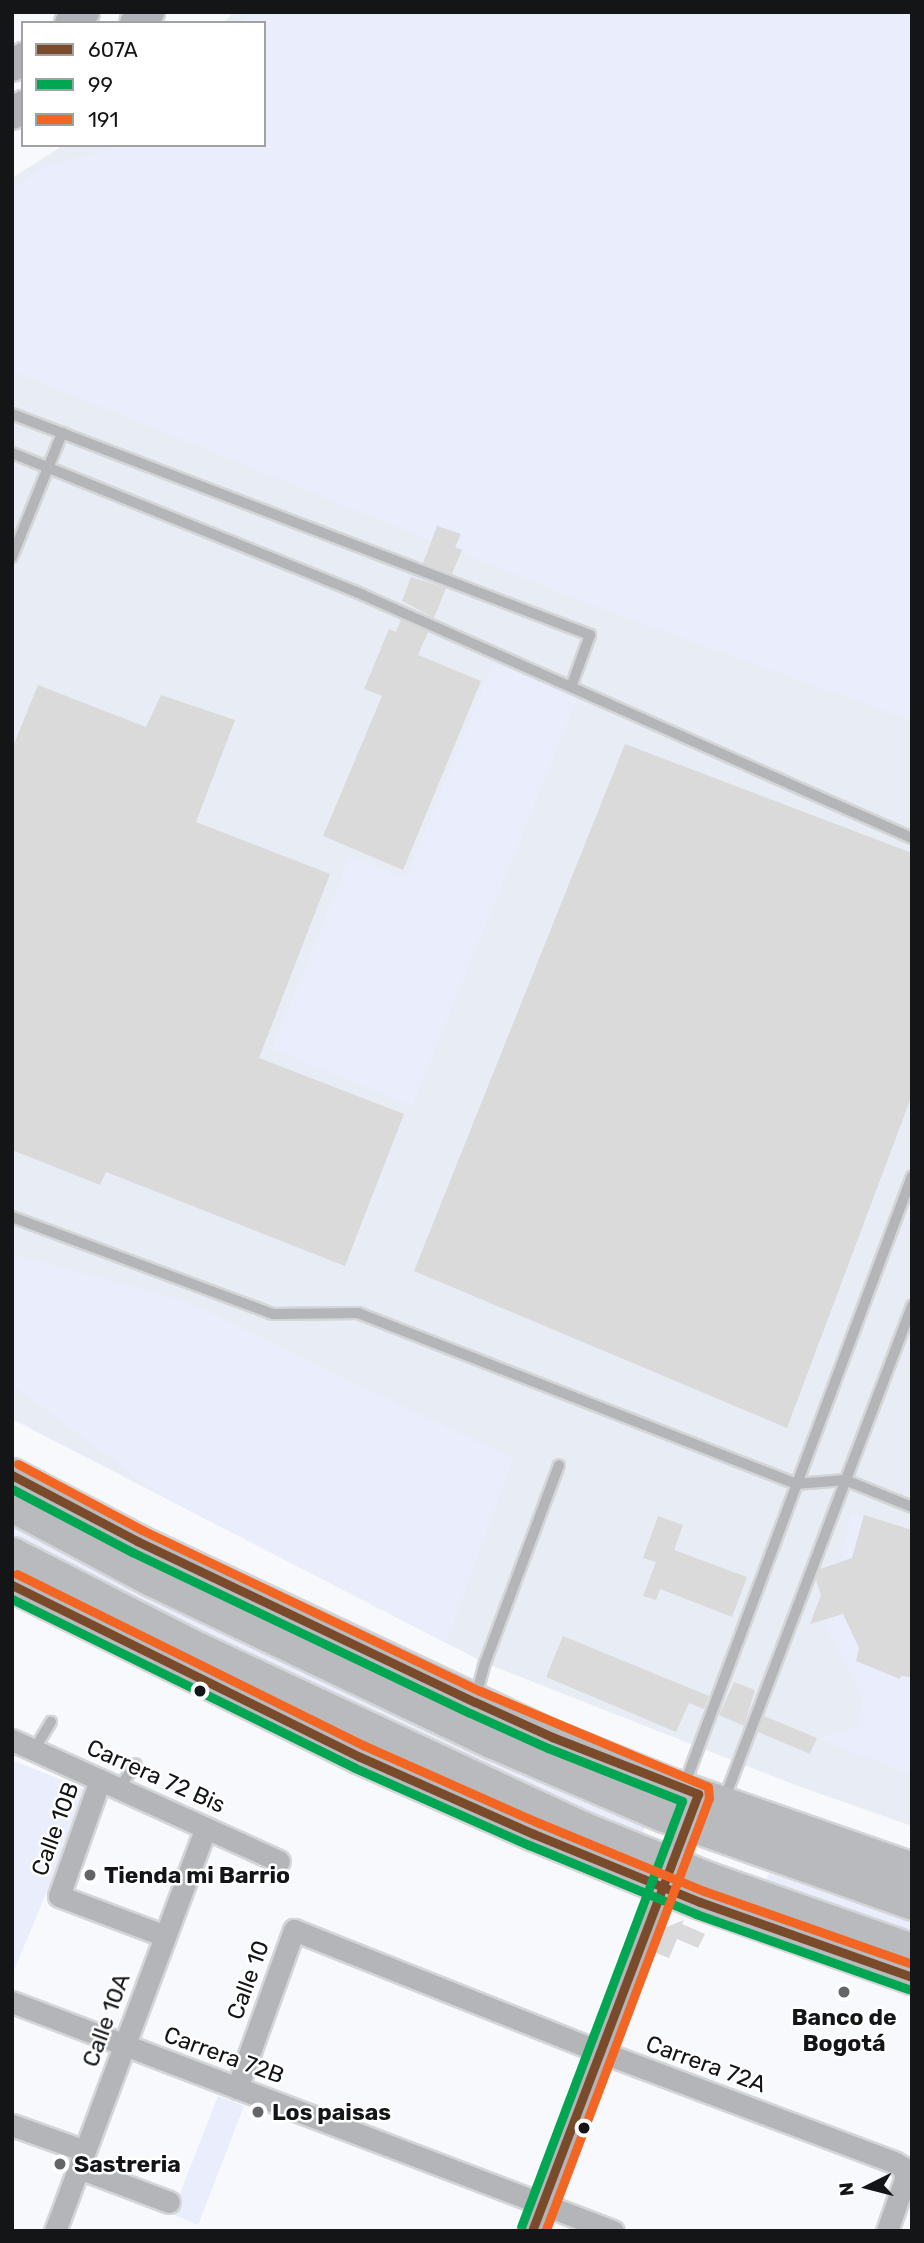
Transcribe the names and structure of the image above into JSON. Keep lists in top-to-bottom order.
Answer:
{
  "streets": {
    "street": [
      "Carrera 72 Bis",
      "Calle 10B",
      "Calle 10",
      "Calle 10A",
      "Carrera 72B",
      "Carrera 72A"
    ]
  },
  "crossings": [
    ["Carrera 72 Bis", "Calle 10B"],
    ["Carrera 72 Bis", "Calle 10A"],
    ["Calle 10B", "Calle 10A"],
    ["Calle 10", "Carrera 72B"],
    ["Calle 10", "Carrera 72A"],
    ["Calle 10A", "Carrera 72B"]
  ],
  "places": [
    "Tienda mi Barrio",
    "Banco de Bogotá",
    "Los paisas",
    "Sastreria"
  ],
  "lines": ["transit line 191", "transit line 607A", "transit line 99"],
  "legend": ["607A", "99", "191"],
  "north": "left"
}
